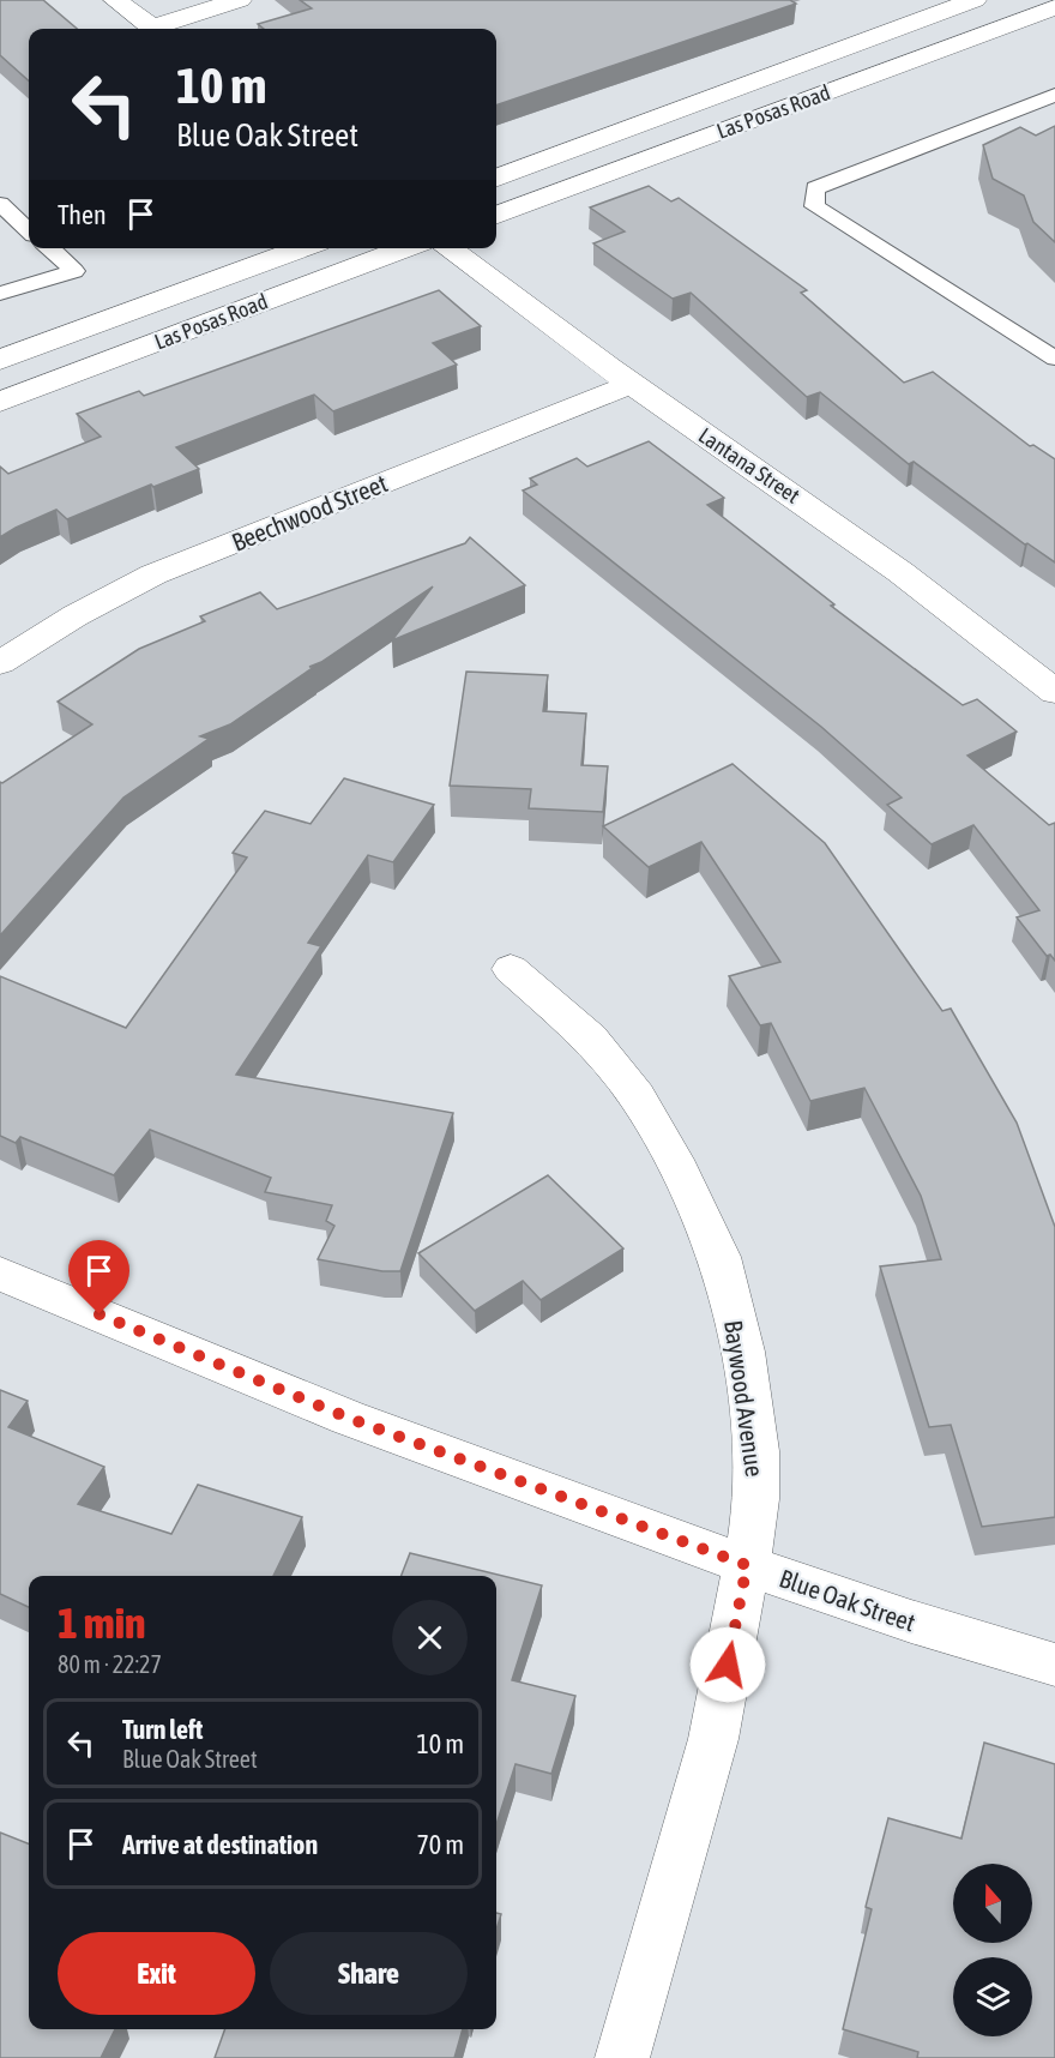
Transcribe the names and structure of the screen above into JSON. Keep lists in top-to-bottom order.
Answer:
{
  "streets": {
    "street": [
      "Las Posas Road",
      "Lantana Street",
      "Beechwood Street",
      "Baywood Avenue",
      "Blue Oak Street"
    ]
  },
  "crossings": [
    ["Lantana Street", "Beechwood Street"],
    ["Baywood Avenue", "Blue Oak Street"]
  ],
  "north": "top",
  "page": {
    "turn": ["10 m", "Blue Oak Street"],
    "then": "Then",
    "heading": ["1 min", "80 m · 22:27"],
    "list": [
      {
        "name": "Turn left",
        "note": "Blue Oak Street",
        "value": "10 m"
      },
      {
        "name": "Arrive at destination",
        "value": "70 m"
      }
    ],
    "buttons": ["Exit", "Share"]
  }
}
